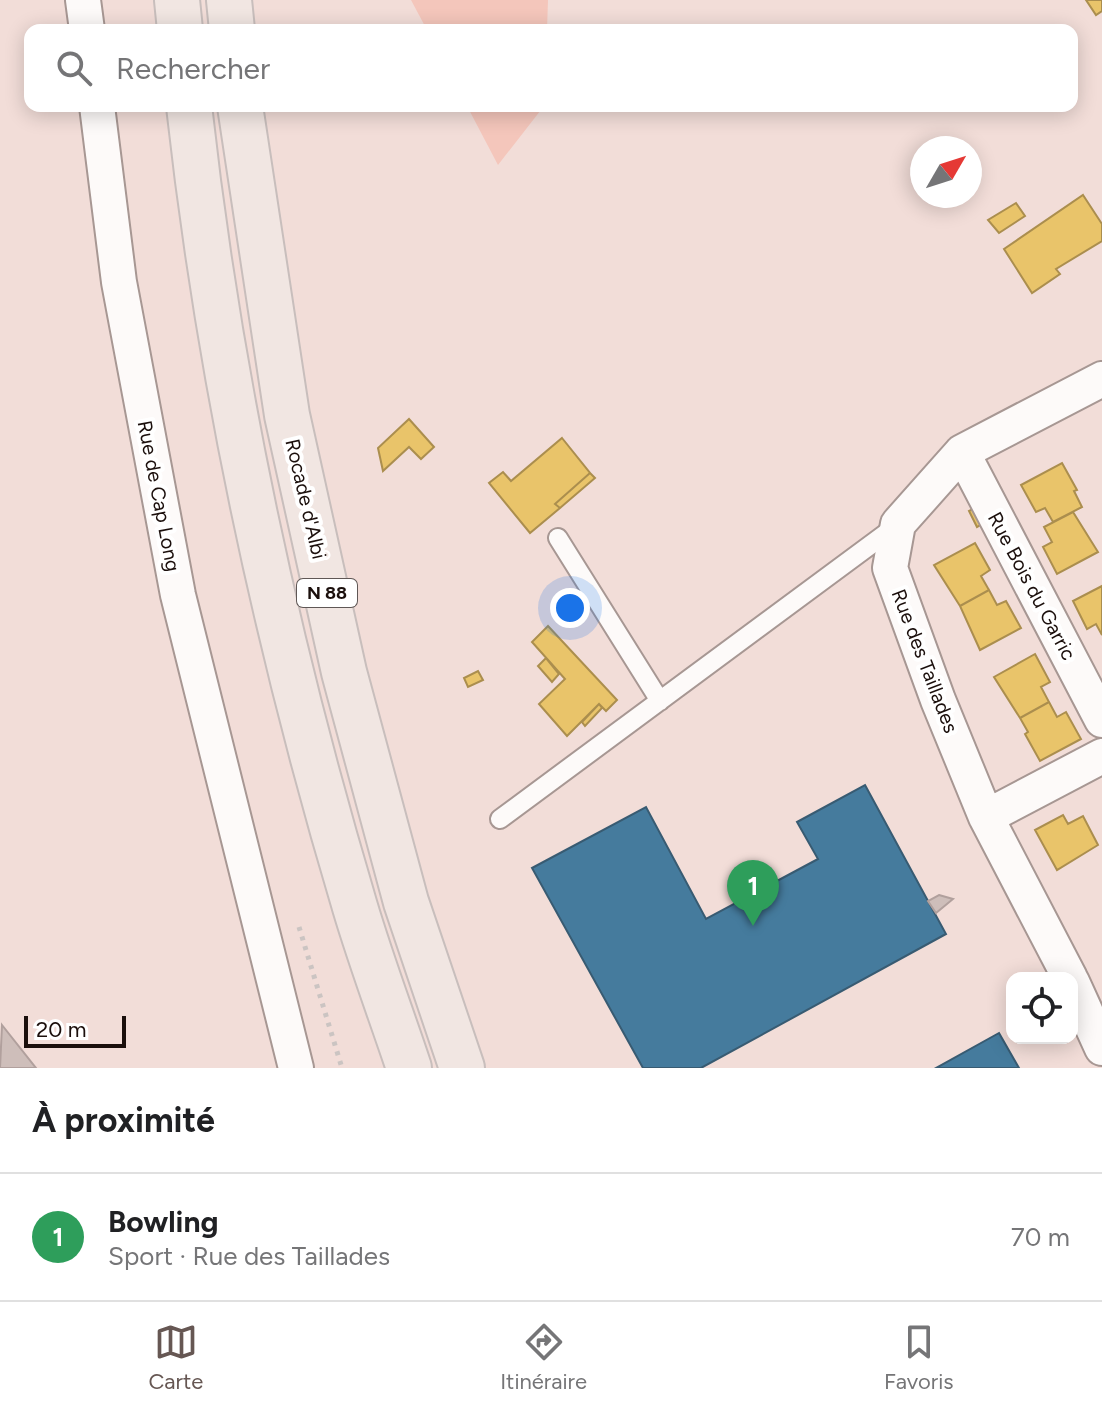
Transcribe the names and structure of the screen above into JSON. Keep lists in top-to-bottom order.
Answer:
{
  "streets": {
    "highway": ["Rocade d'Albi", "N 88"],
    "street": ["Rue de Cap Long", "Rue Bois du Garric", "Rue des Taillades"]
  },
  "scale_bar": "20 m",
  "north": "top right",
  "page": {
    "search": "Rechercher",
    "pins": "1",
    "scale": "20 m",
    "heading": "À proximité",
    "list": [
      {
        "mark": "1",
        "name": "Bowling",
        "note": "Sport · Rue des Taillades",
        "value": "70 m"
      }
    ],
    "nav": ["Carte", "Itinéraire", "Favoris"]
  }
}
